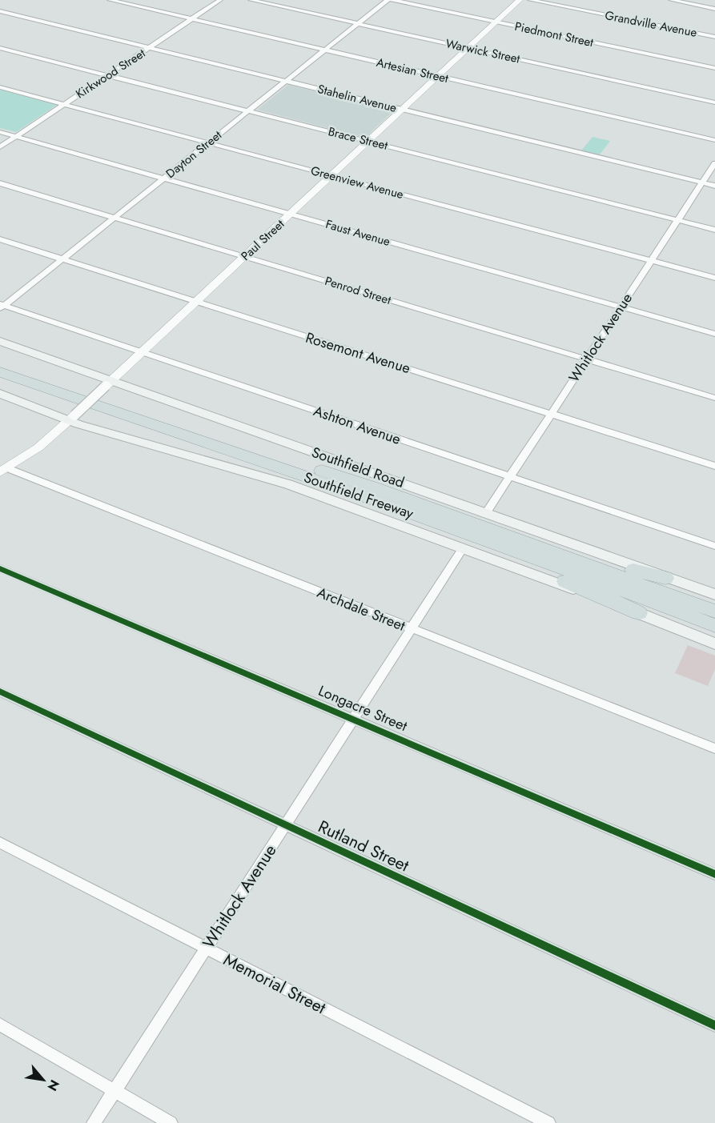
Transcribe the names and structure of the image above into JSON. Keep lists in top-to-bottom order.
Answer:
{
  "streets": {
    "highway": ["Southfield Freeway"],
    "main road": ["Southfield Road"],
    "street": [
      "Grandville Avenue",
      "Piedmont Street",
      "Warwick Street",
      "Artesian Street",
      "Kirkwood Street",
      "Stahelin Avenue",
      "Brace Street",
      "Dayton Street",
      "Greenview Avenue",
      "Faust Avenue",
      "Paul Street",
      "Penrod Street",
      "Whitlock Avenue",
      "Rosemont Avenue",
      "Ashton Avenue",
      "Archdale Street",
      "Longacre Street",
      "Rutland Street",
      "Memorial Street"
    ]
  },
  "crossings": [
    ["Piedmont Street", "Paul Street"],
    ["Warwick Street", "Dayton Street"],
    ["Warwick Street", "Paul Street"],
    ["Artesian Street", "Kirkwood Street"],
    ["Artesian Street", "Dayton Street"],
    ["Artesian Street", "Paul Street"],
    ["Kirkwood Street", "Stahelin Avenue"],
    ["Kirkwood Street", "Brace Street"],
    ["Kirkwood Street", "Greenview Avenue"],
    ["Kirkwood Street", "Faust Avenue"],
    ["Stahelin Avenue", "Dayton Street"],
    ["Stahelin Avenue", "Paul Street"],
    ["Stahelin Avenue", "Whitlock Avenue"],
    ["Brace Street", "Dayton Street"],
    ["Brace Street", "Paul Street"],
    ["Brace Street", "Whitlock Avenue"],
    ["Dayton Street", "Greenview Avenue"],
    ["Dayton Street", "Faust Avenue"],
    ["Dayton Street", "Penrod Street"],
    ["Dayton Street", "Rosemont Avenue"],
    ["Dayton Street", "Ashton Avenue"],
    ["Greenview Avenue", "Paul Street"],
    ["Greenview Avenue", "Whitlock Avenue"],
    ["Faust Avenue", "Paul Street"],
    ["Faust Avenue", "Whitlock Avenue"],
    ["Paul Street", "Penrod Street"],
    ["Paul Street", "Rosemont Avenue"],
    ["Paul Street", "Ashton Avenue"],
    ["Paul Street", "Southfield Road"],
    ["Paul Street", "Archdale Street"],
    ["Penrod Street", "Whitlock Avenue"],
    ["Whitlock Avenue", "Rosemont Avenue"],
    ["Whitlock Avenue", "Ashton Avenue"],
    ["Whitlock Avenue", "Southfield Road"],
    ["Whitlock Avenue", "Archdale Street"],
    ["Whitlock Avenue", "Longacre Street"],
    ["Whitlock Avenue", "Rutland Street"],
    ["Whitlock Avenue", "Memorial Street"]
  ],
  "north": "bottom right"
}
